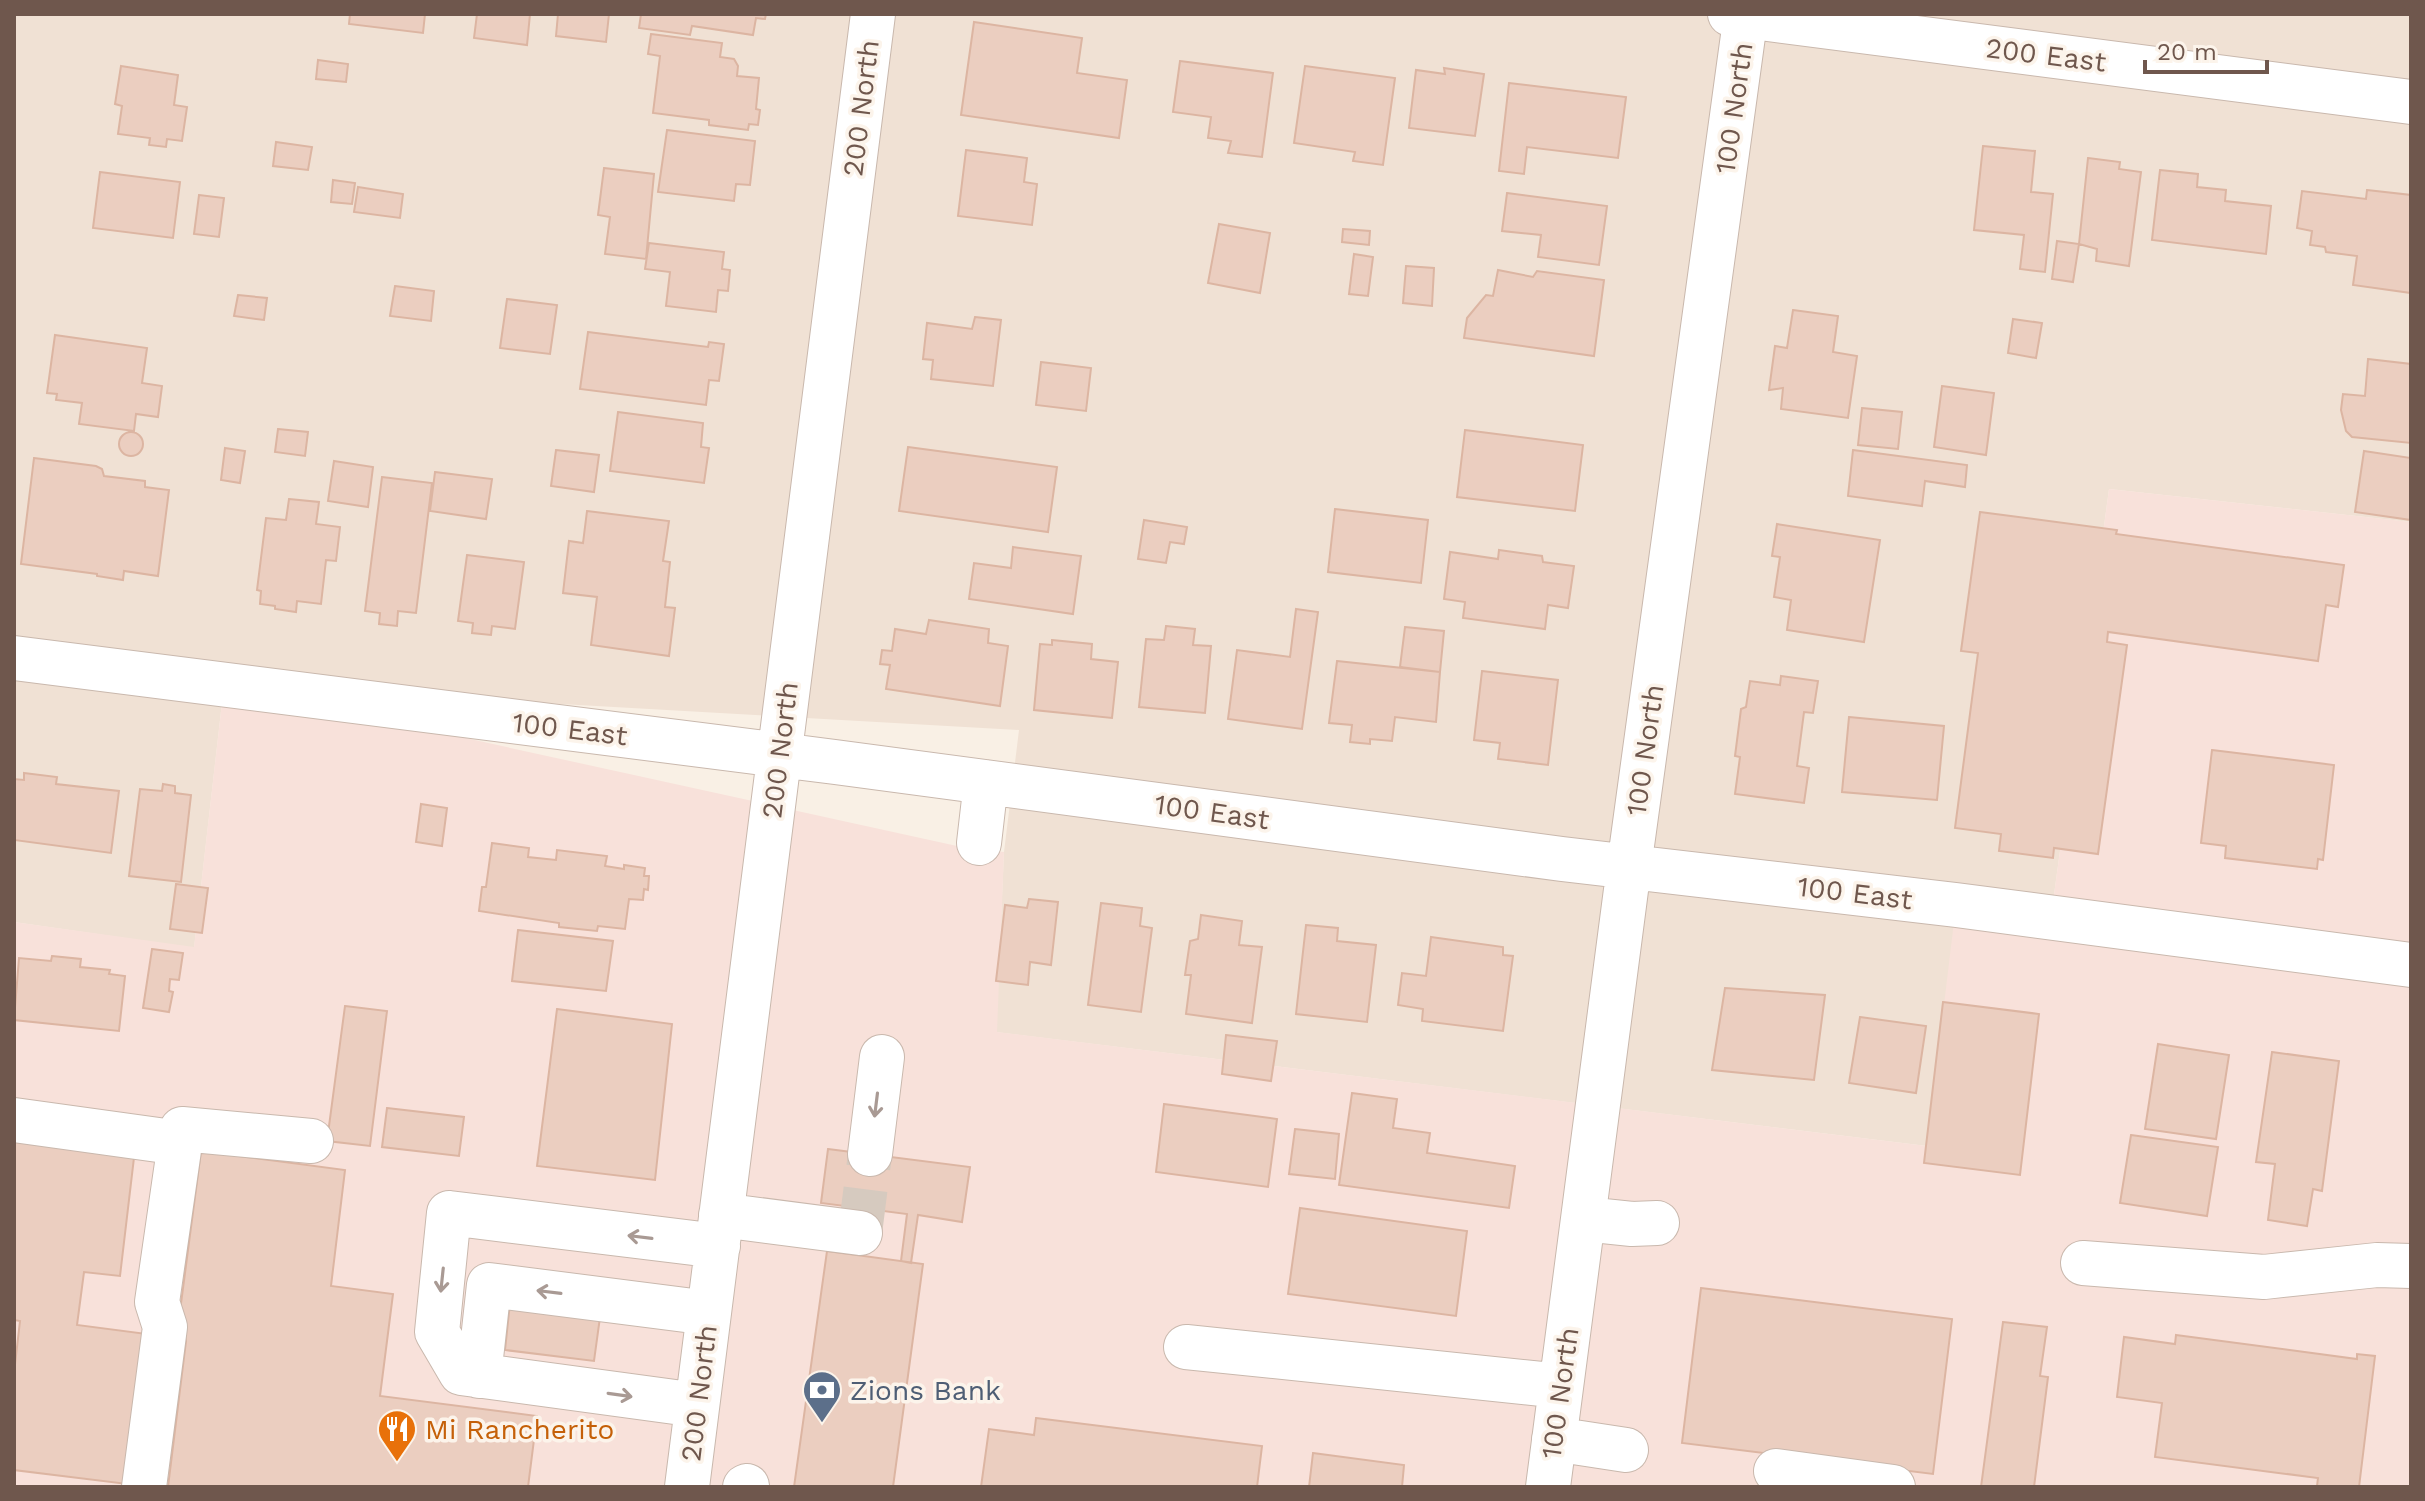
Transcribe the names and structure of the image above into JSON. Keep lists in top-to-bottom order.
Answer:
{
  "streets": {
    "street": [
      "200 East",
      "200 North",
      "100 North",
      "100 East"
    ]
  },
  "crossings": [
    ["200 East", "100 North"],
    ["200 North", "100 East"],
    ["100 North", "100 East"]
  ],
  "places": {
    "bank": ["Zions Bank"],
    "restaurant": ["Mi Rancherito"]
  },
  "scale_bar": "20 m"
}
